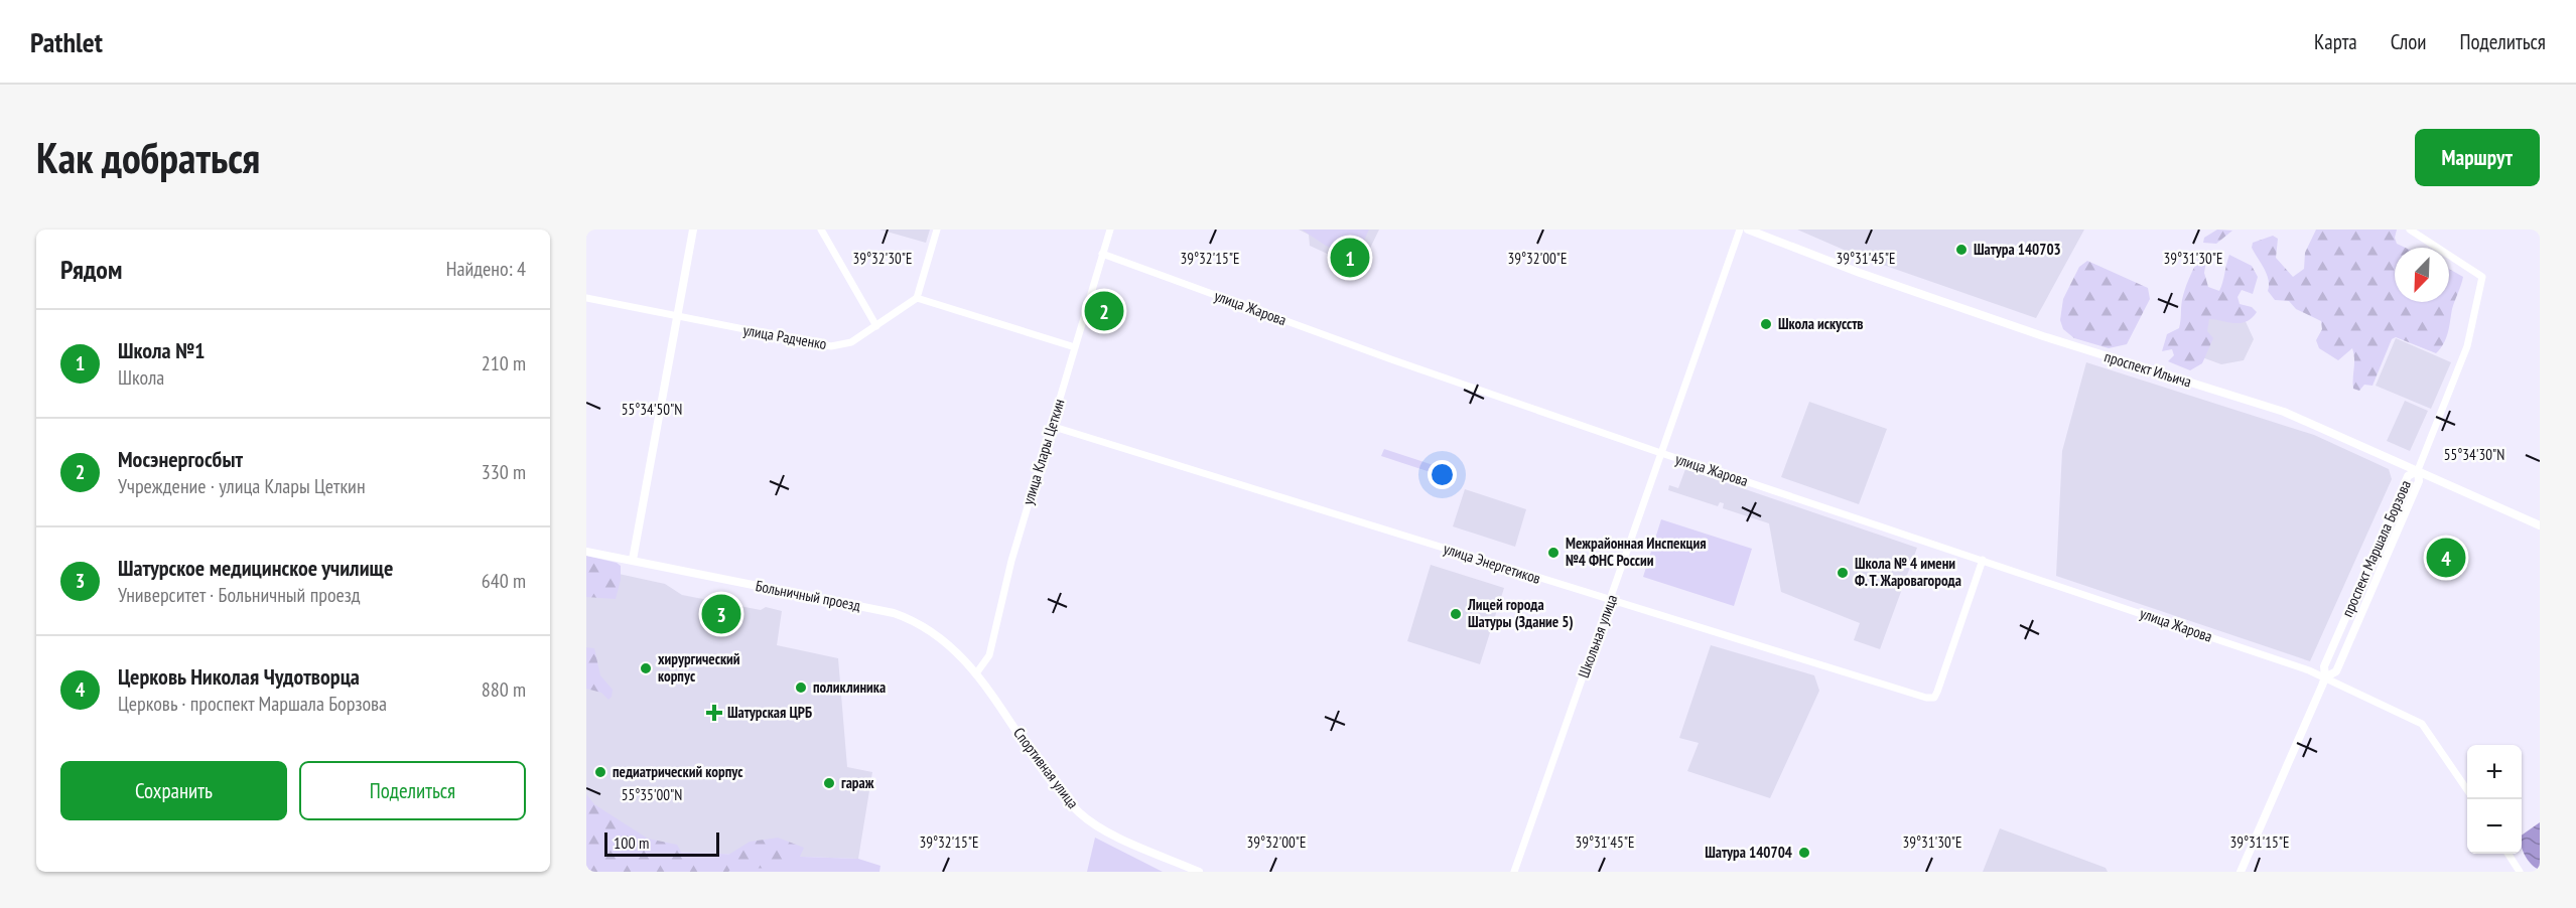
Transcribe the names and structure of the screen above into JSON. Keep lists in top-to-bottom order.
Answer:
{
  "streets": {
    "street": [
      "улица Жарова",
      "улица Радченко",
      "проспект Ильича",
      "улица Клары Цеткин",
      "проспект Маршала Борзова",
      "улица Энергетиков",
      "Больничный проезд",
      "Школьная улица",
      "Спортивная улица"
    ]
  },
  "crossings": [
    ["улица Жарова", "улица Клары Цеткин"],
    ["улица Жарова", "проспект Маршала Борзова"],
    ["улица Жарова", "улица Энергетиков"],
    ["улица Жарова", "Школьная улица"],
    ["проспект Ильича", "проспект Маршала Борзова"],
    ["улица Клары Цеткин", "улица Энергетиков"],
    ["улица Клары Цеткин", "Больничный проезд"],
    ["улица Клары Цеткин", "Спортивная улица"],
    ["улица Энергетиков", "Школьная улица"],
    ["Больничный проезд", "Спортивная улица"]
  ],
  "places": {
    "other": [
      "Шатура 140703",
      "Школа искусств",
      "Межрайонная Инспекция №4 ФНС России",
      "Школа № 4 имени Ф. Т. Жаровагорода",
      "Лицей города Шатуры (Здание 5)",
      "хирургический корпус",
      "поликлиника",
      "педиатрический корпус",
      "гараж",
      "Шатура 140704"
    ],
    "health": ["Шатурская ЦРБ"]
  },
  "scale_bar": "100 m",
  "north": "bottom left",
  "page": {
    "header": "Pathlet",
    "nav": ["Карта", "Слои", "Поделиться"],
    "buttons": [
      "Маршрут",
      ["Сохранить", "Поделиться"]
    ],
    "title": "Как добраться",
    "heading": ["Рядом", "Найдено: 4"],
    "pins": [
      "1",
      "2",
      "4",
      "3"
    ],
    "list": [
      {
        "mark": "1",
        "name": "Школа №1",
        "note": "Школа",
        "value": "210 m"
      },
      {
        "mark": "2",
        "name": "Мосэнергосбыт",
        "note": "Учреждение · улица Клары Цеткин",
        "value": "330 m"
      },
      {
        "mark": "3",
        "name": "Шатурское медицинское училище",
        "note": "Университет · Больничный проезд",
        "value": "640 m"
      },
      {
        "mark": "4",
        "name": "Церковь Николая Чудотворца",
        "note": "Церковь · проспект Маршала Борзова",
        "value": "880 m"
      }
    ],
    "map_buttons": ["+", "−"],
    "scale": "100 m"
  },
  "coordinates": [
    "39°31'45\"E",
    "39°32'30\"E",
    "39°32'15\"E",
    "39°32'00\"E",
    "39°31'30\"E",
    "55°34'50\"N",
    "55°34'30\"N",
    "55°35'00\"N",
    "39°31'15\"E"
  ]
}
